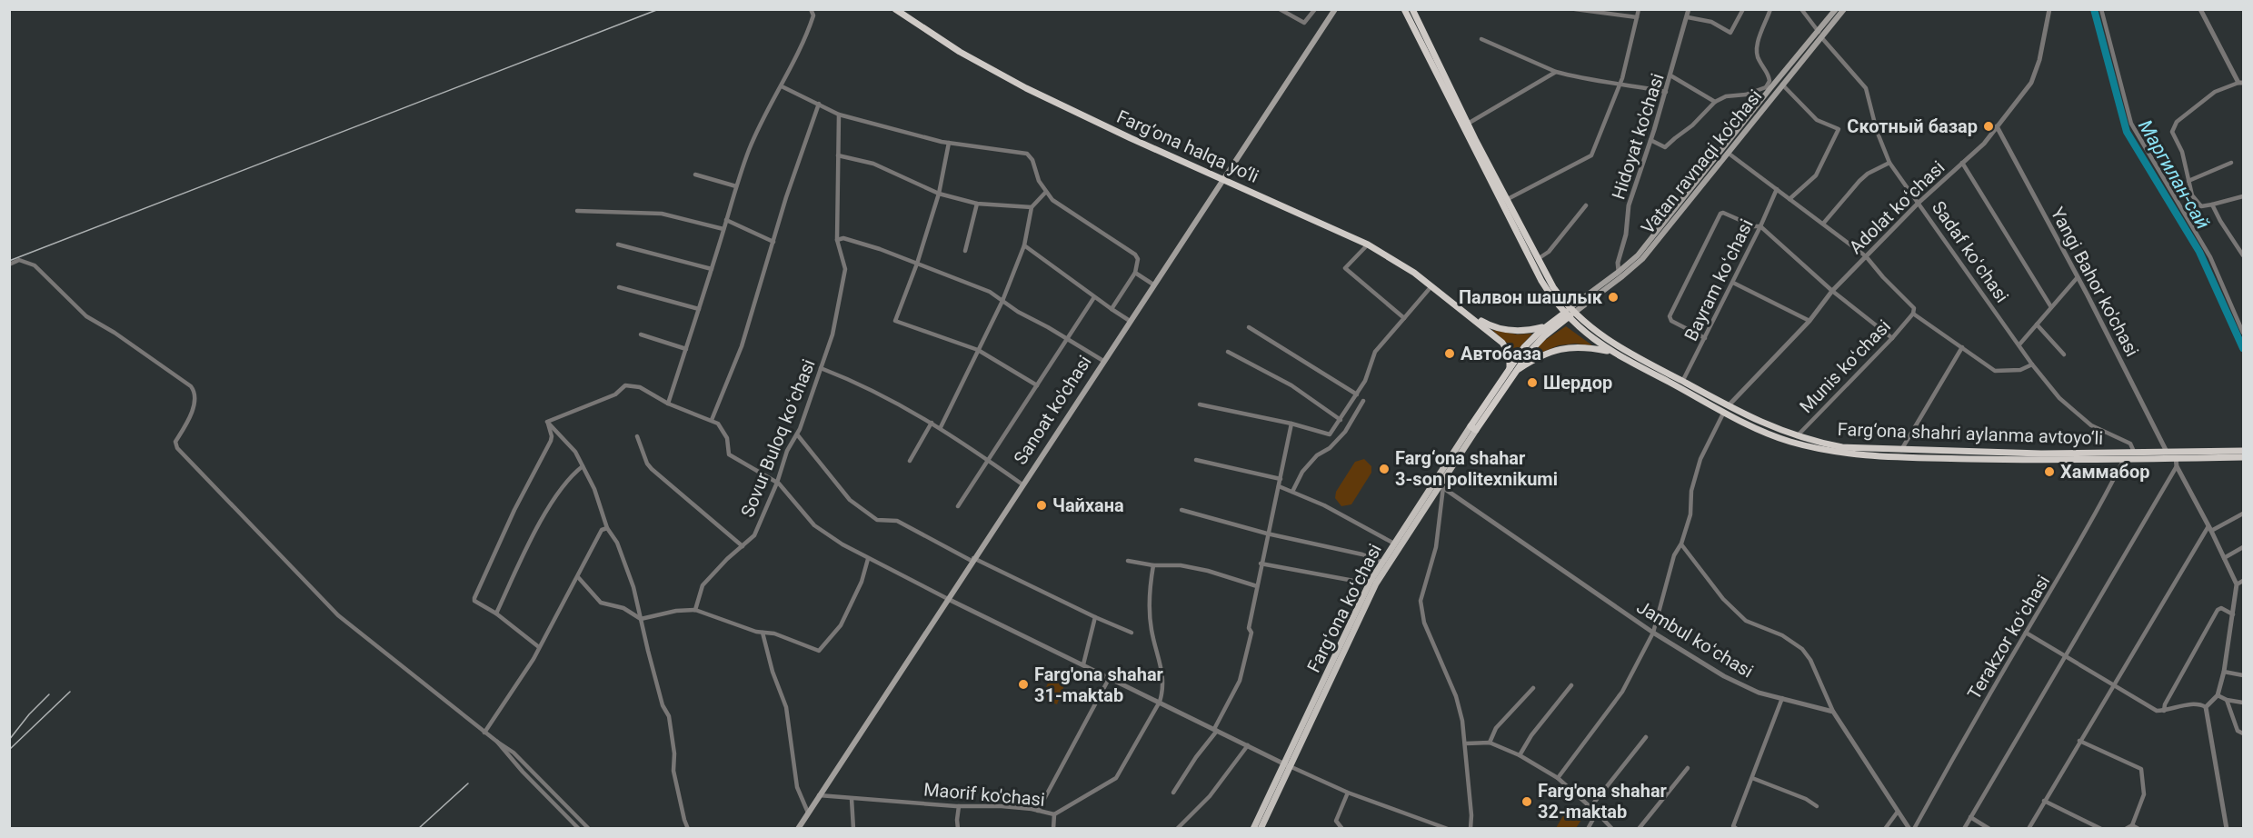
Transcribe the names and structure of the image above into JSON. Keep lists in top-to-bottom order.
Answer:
{
  "streets": {
    "highway": ["Farg‘ona halqa yo‘li", "Farg‘ona shahri aylanma avtoyo‘li", "Fargʻona koʻchasi"],
    "main road": ["Vatan ravnaqi ko'chasi", "Sanoat ko'chasi"],
    "street": [
      "Hidoyat ko'chasi",
      "Adolat koʻchasi",
      "Sadaf koʻchasi",
      "Bayram koʻchasi",
      "Yangi Bahor ko'chasi",
      "Munis koʻchasi",
      "Sovur Buloq koʻchasi",
      "Terakzor koʻchasi",
      "Jambul koʻchasi",
      "Maorif ko'chasi"
    ]
  },
  "crossings": [
    ["Hidoyat ko'chasi", "Vatan ravnaqi ko'chasi"],
    ["Farg‘ona halqa yo‘li", "Sanoat ko'chasi"],
    ["Vatan ravnaqi ko'chasi", "Sadaf koʻchasi"],
    ["Vatan ravnaqi ko'chasi", "Farg‘ona shahri aylanma avtoyo‘li"],
    ["Vatan ravnaqi ko'chasi", "Fargʻona koʻchasi"],
    ["Adolat koʻchasi", "Sadaf koʻchasi"],
    ["Adolat koʻchasi", "Yangi Bahor ko'chasi"],
    ["Adolat koʻchasi", "Farg‘ona shahri aylanma avtoyo‘li"],
    ["Sadaf koʻchasi", "Farg‘ona shahri aylanma avtoyo‘li"],
    ["Bayram koʻchasi", "Farg‘ona shahri aylanma avtoyo‘li"],
    ["Yangi Bahor ko'chasi", "Farg‘ona shahri aylanma avtoyo‘li"],
    ["Munis koʻchasi", "Farg‘ona shahri aylanma avtoyo‘li"],
    ["Sanoat ko'chasi", "Maorif ko'chasi"],
    ["Farg‘ona shahri aylanma avtoyo‘li", "Fargʻona koʻchasi"],
    ["Farg‘ona shahri aylanma avtoyo‘li", "Terakzor koʻchasi"],
    ["Fargʻona koʻchasi", "Jambul koʻchasi"]
  ],
  "water": ["Маргилан-сай"],
  "places": [
    "Скотный базар",
    "Палвон шашлык",
    "Автобаза",
    "Шердор",
    "Farg‘ona shahar 3-son politexnikumi",
    "Хаммабор",
    "Чайхана",
    "Farg'ona shahar 31-maktab",
    "Farg'ona shahar 32-maktab"
  ]
}
